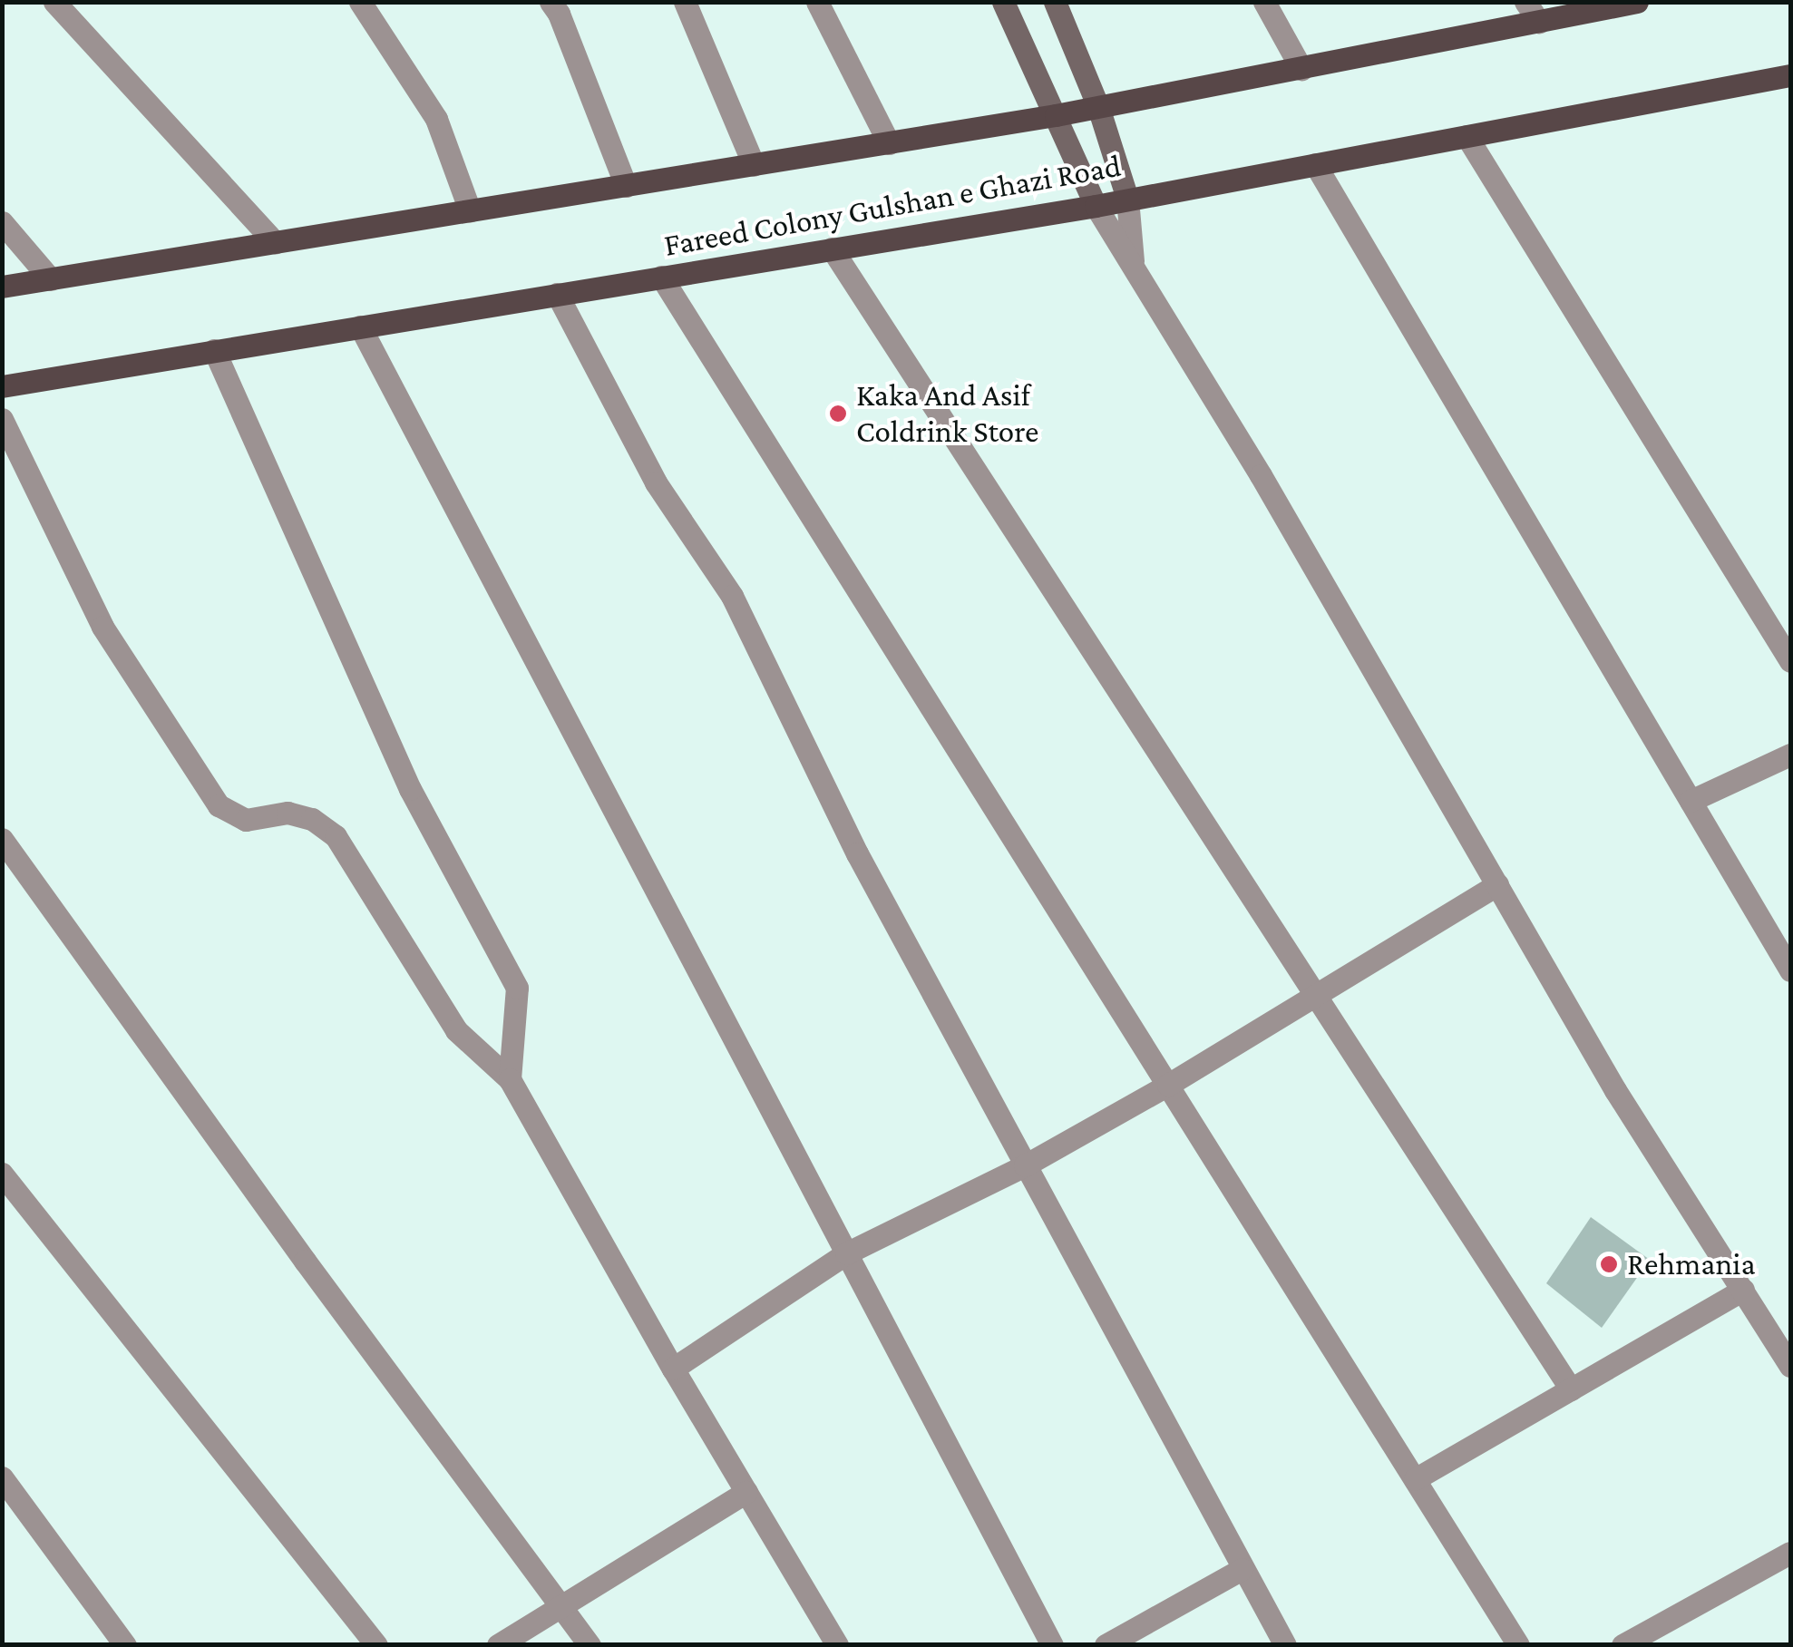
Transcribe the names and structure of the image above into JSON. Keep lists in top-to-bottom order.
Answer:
{
  "streets": {
    "main road": ["Fareed Colony Gulshan e Ghazi Road"]
  },
  "places": ["Kaka And Asif Coldrink Store", "Rehmania"]
}
